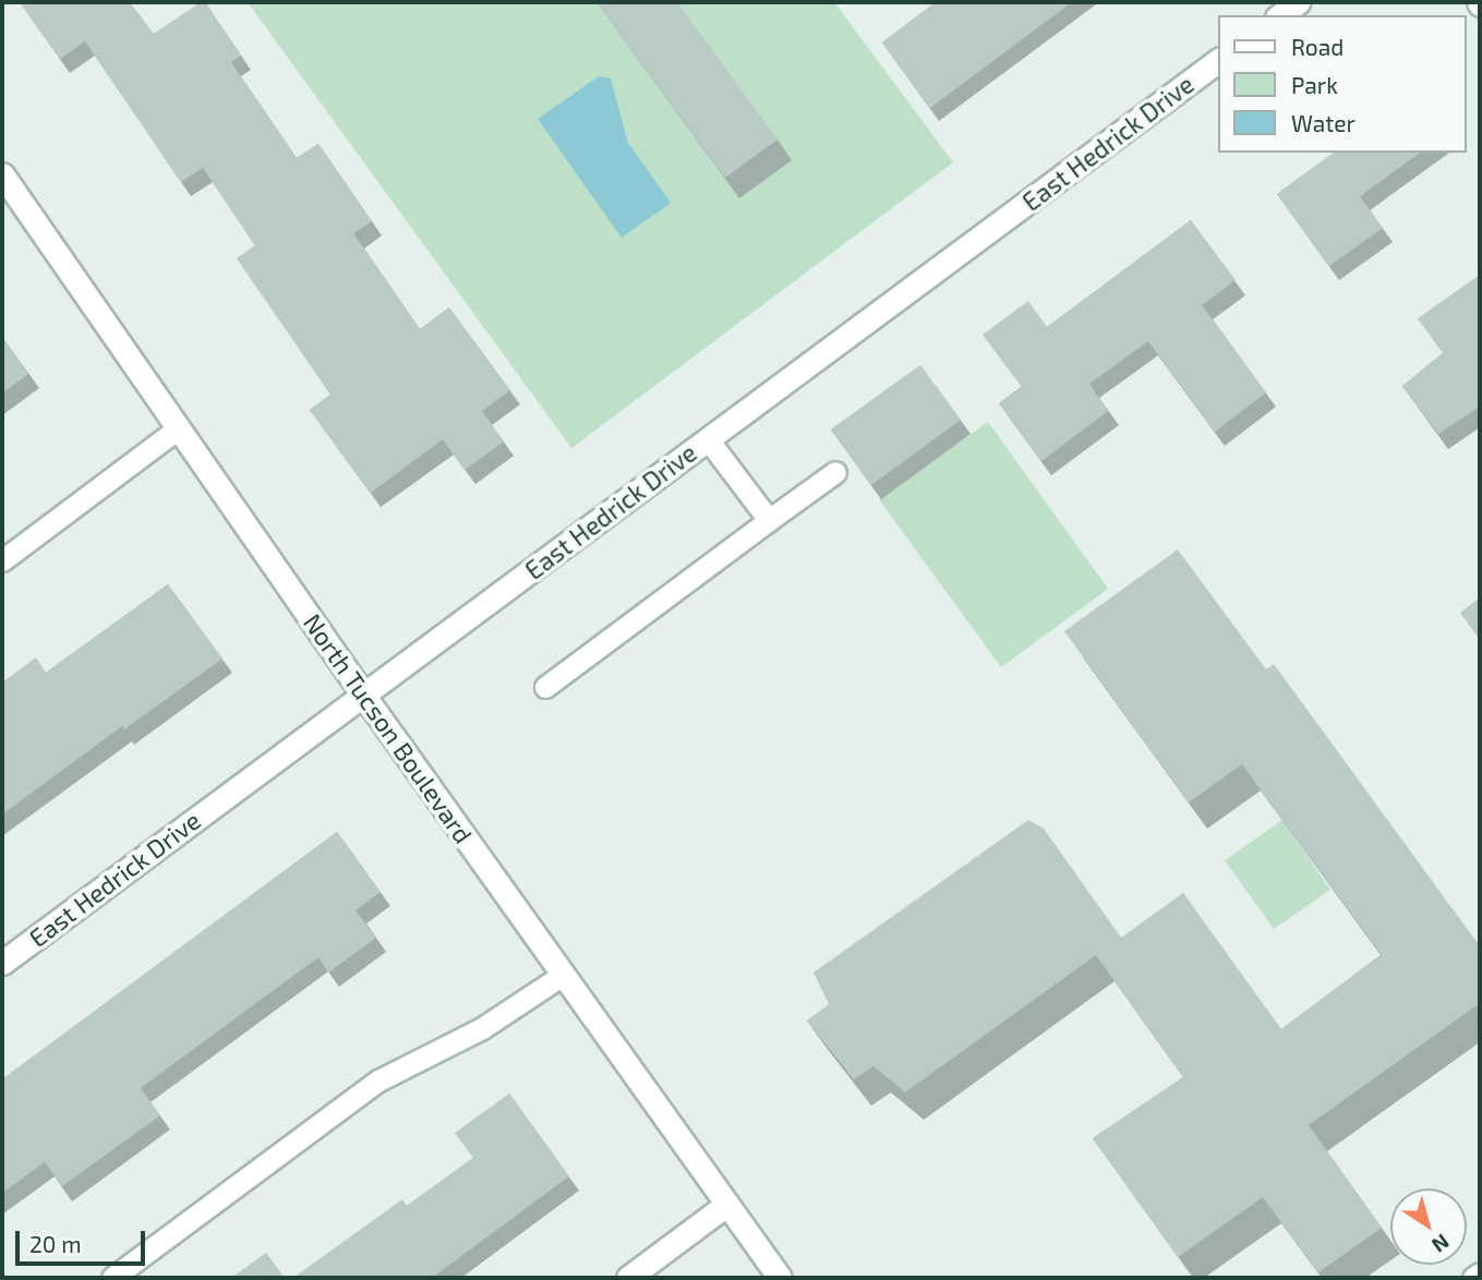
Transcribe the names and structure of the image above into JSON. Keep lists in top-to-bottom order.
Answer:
{
  "streets": {
    "street": ["East Hedrick Drive", "North Tucson Boulevard"]
  },
  "crossings": [
    ["East Hedrick Drive", "North Tucson Boulevard"]
  ],
  "legend": ["Road", "Park", "Water"],
  "scale_bar": "20 m",
  "north": "bottom right"
}
